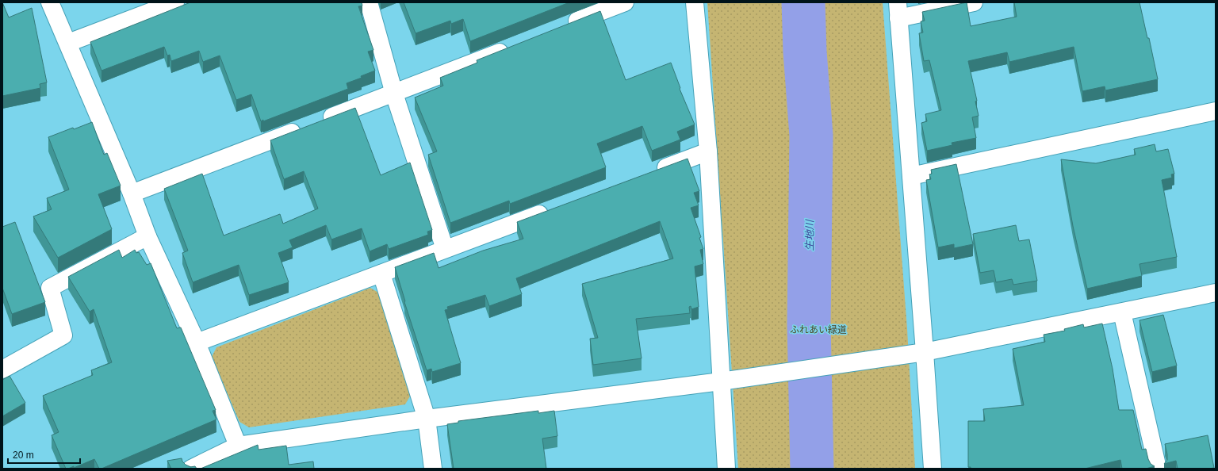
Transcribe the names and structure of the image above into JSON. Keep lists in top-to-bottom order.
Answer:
{
  "water": ["生地川"],
  "parks": ["ふれあい緑道"],
  "scale_bar": "20 m"
}
